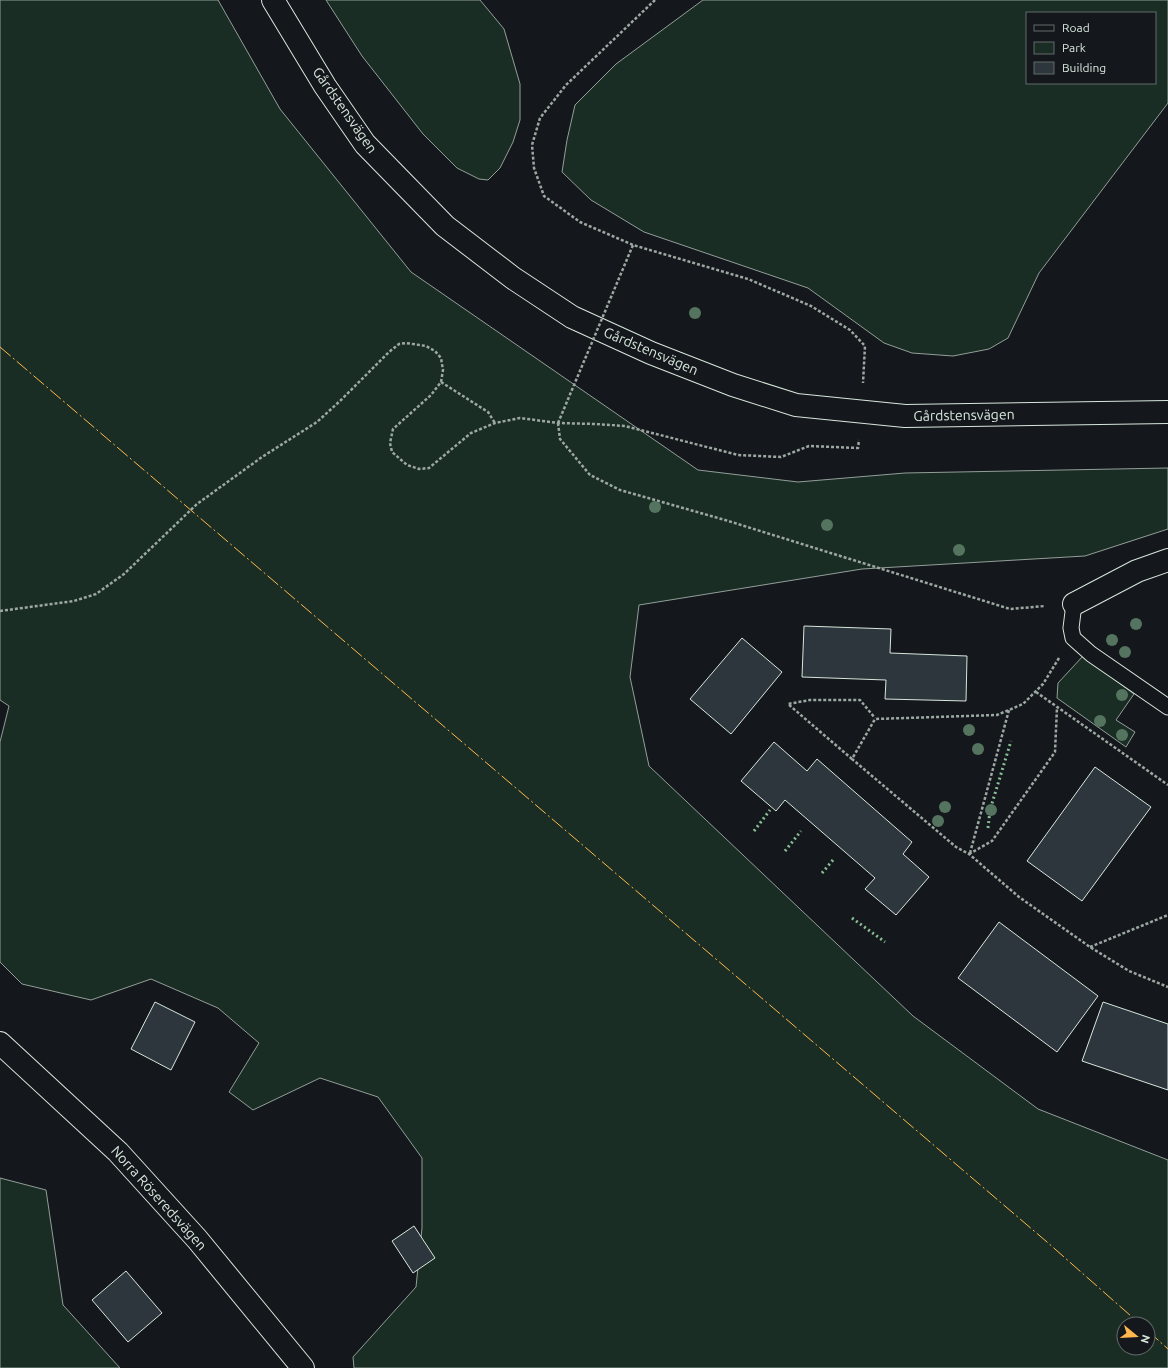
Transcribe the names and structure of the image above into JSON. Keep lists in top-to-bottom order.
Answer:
{
  "streets": {
    "street": ["Gårdstensvägen", "Norra Röseredsvägen"]
  },
  "legend": ["Road", "Park", "Building"],
  "north": "right"
}
